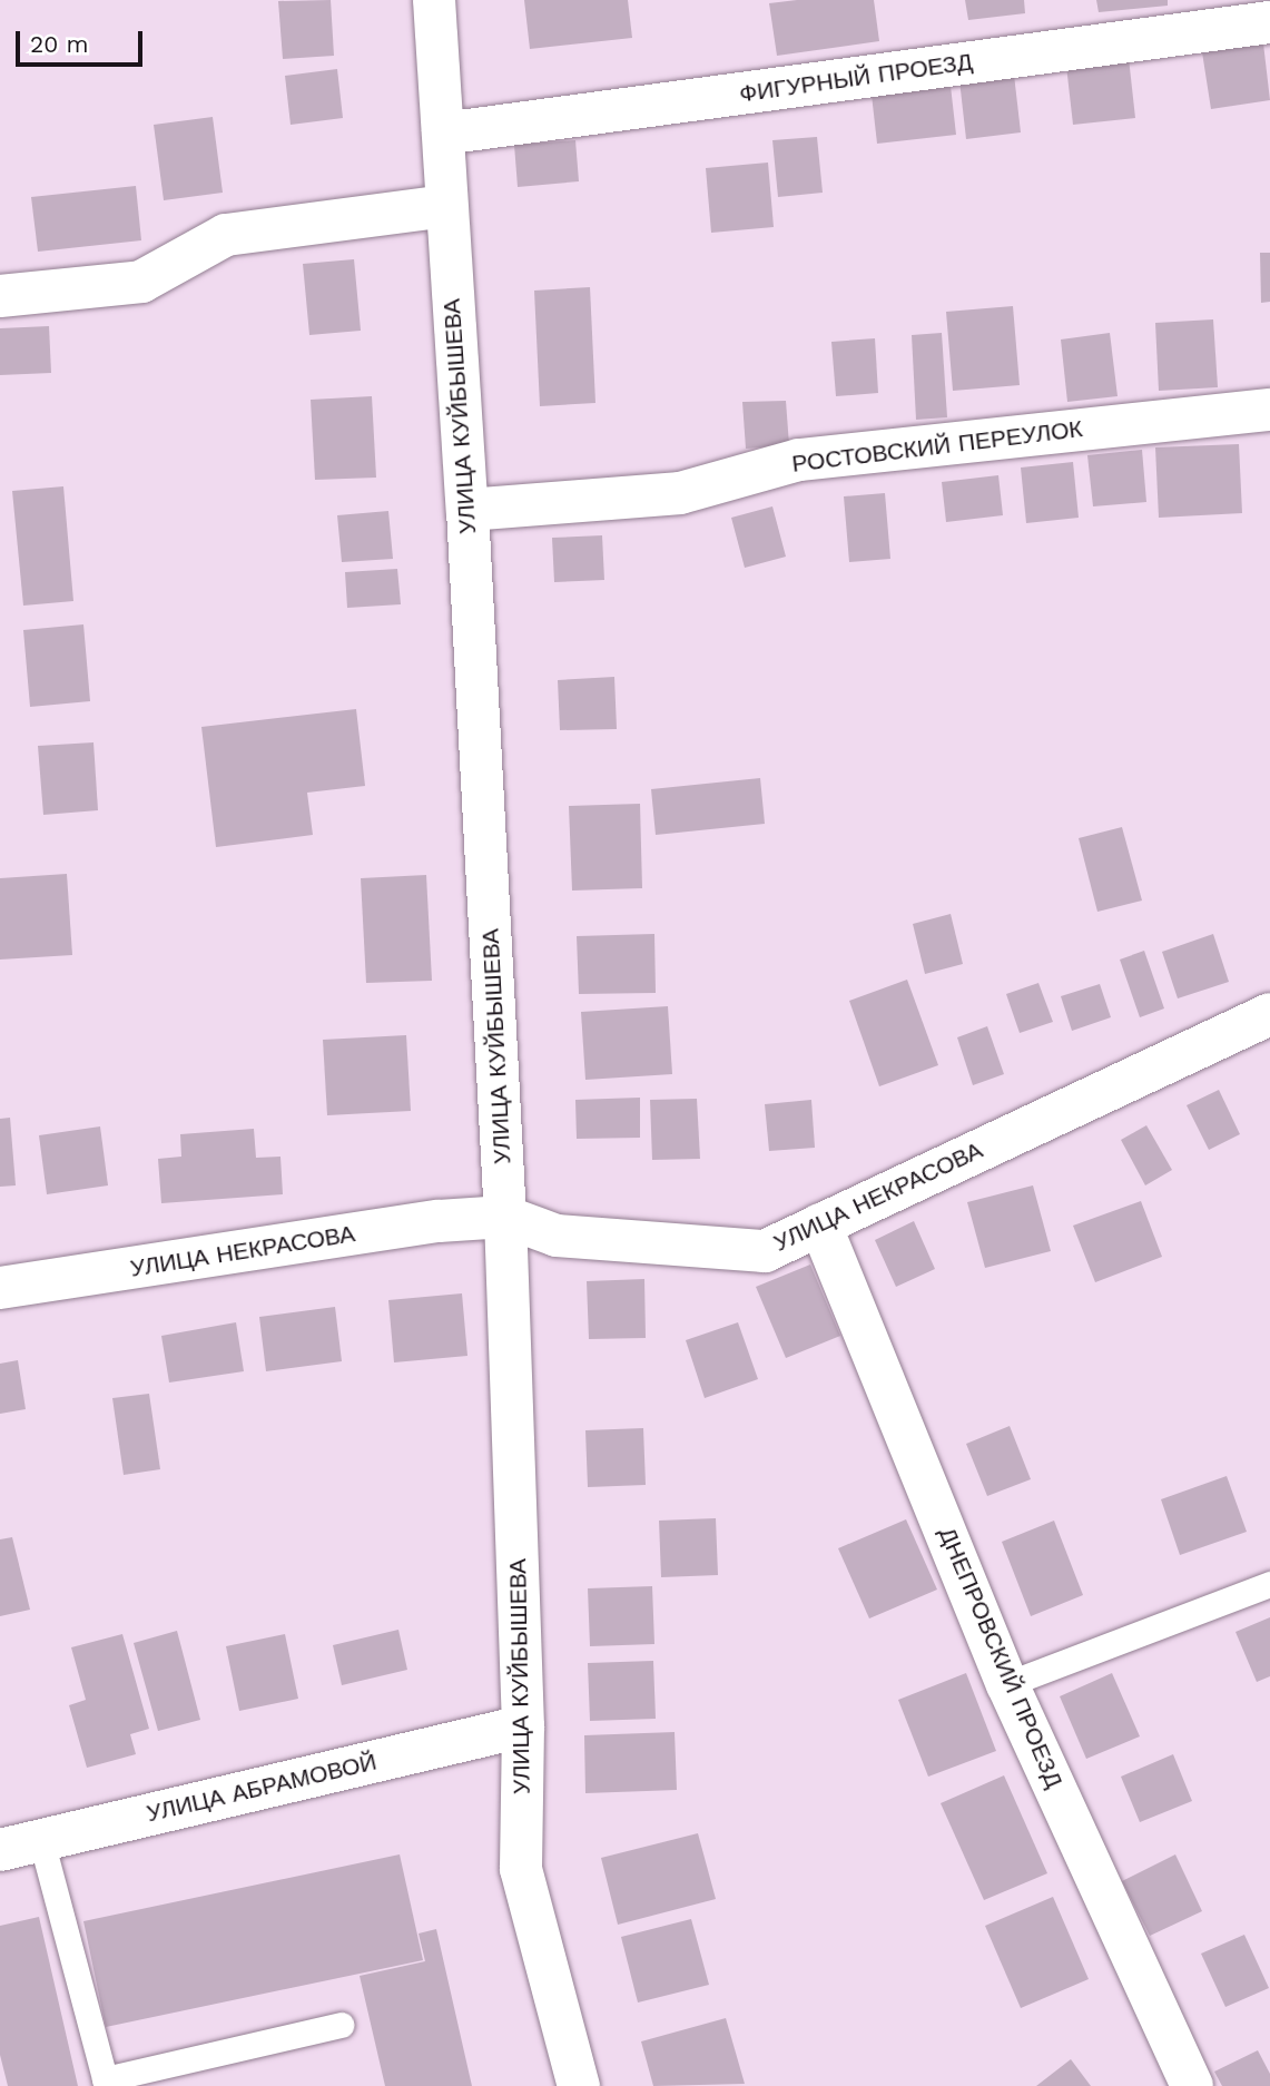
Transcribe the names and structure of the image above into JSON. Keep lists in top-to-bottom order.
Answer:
{
  "streets": {
    "street": [
      "ФИГУРНЫЙ ПРОЕЗД",
      "УЛИЦА КУЙБЫШЕВА",
      "РОСТОВСКИЙ ПЕРЕУЛОК",
      "УЛИЦА НЕКРАСОВА",
      "ДНЕПРОВСКИЙ ПРОЕЗД",
      "УЛИЦА АБРАМОВОЙ"
    ]
  },
  "crossings": [
    ["ФИГУРНЫЙ ПРОЕЗД", "УЛИЦА КУЙБЫШЕВА"],
    ["УЛИЦА КУЙБЫШЕВА", "РОСТОВСКИЙ ПЕРЕУЛОК"],
    ["УЛИЦА КУЙБЫШЕВА", "УЛИЦА НЕКРАСОВА"],
    ["УЛИЦА КУЙБЫШЕВА", "УЛИЦА АБРАМОВОЙ"],
    ["УЛИЦА НЕКРАСОВА", "ДНЕПРОВСКИЙ ПРОЕЗД"]
  ],
  "scale_bar": "20 m"
}
